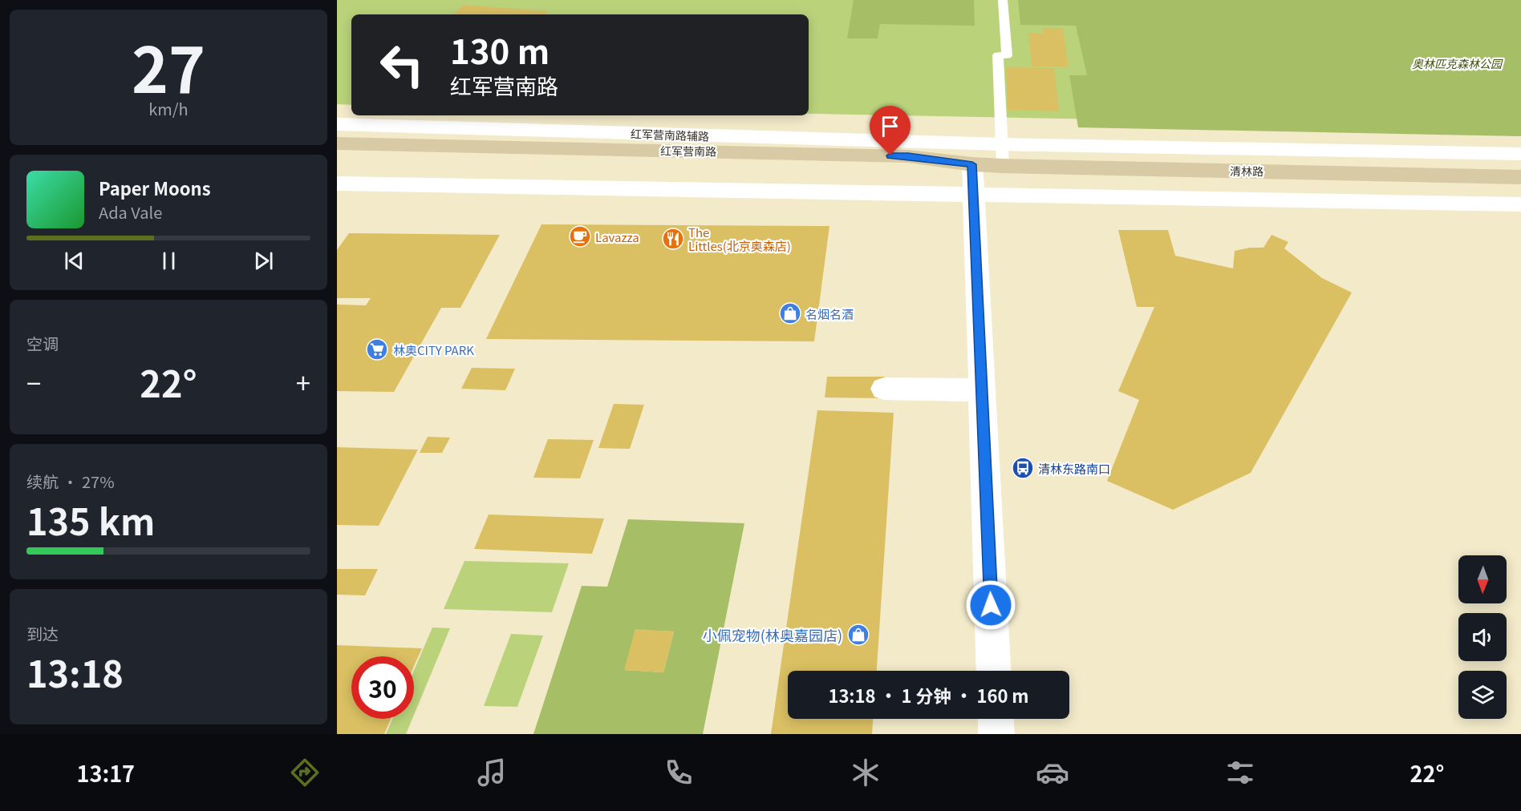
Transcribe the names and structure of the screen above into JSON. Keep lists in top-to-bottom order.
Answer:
{
  "streets": {
    "main road": ["红军营南路", "清林路"],
    "street": ["红军营南路辅路"]
  },
  "crossings": [
    ["红军营南路", "清林路"]
  ],
  "parks": ["奥林匹克森林公园"],
  "places": {
    "cafe": ["Lavazza"],
    "restaurant": ["The Littles(北京奥森店)"],
    "shop": ["名烟名酒", "小佩宠物(林奥嘉园店)"],
    "supermarket": ["林奥CITY PARK"],
    "bus stop": ["清林东路南口"]
  },
  "north": "bottom",
  "page": {
    "tile": [
      ["27", "km/h"],
      "空调",
      ["续航 · 27%", "135 km"],
      ["到达", "13:18"]
    ],
    "turn": ["130 m", "红军营南路"],
    "song": ["Paper Moons", "Ada Vale"],
    "heat": ["−", "22°", "+"],
    "limit": "30",
    "trip": "13:18 · 1 分钟 · 160 m",
    "tabs": ["13:17", "22°"]
  }
}
